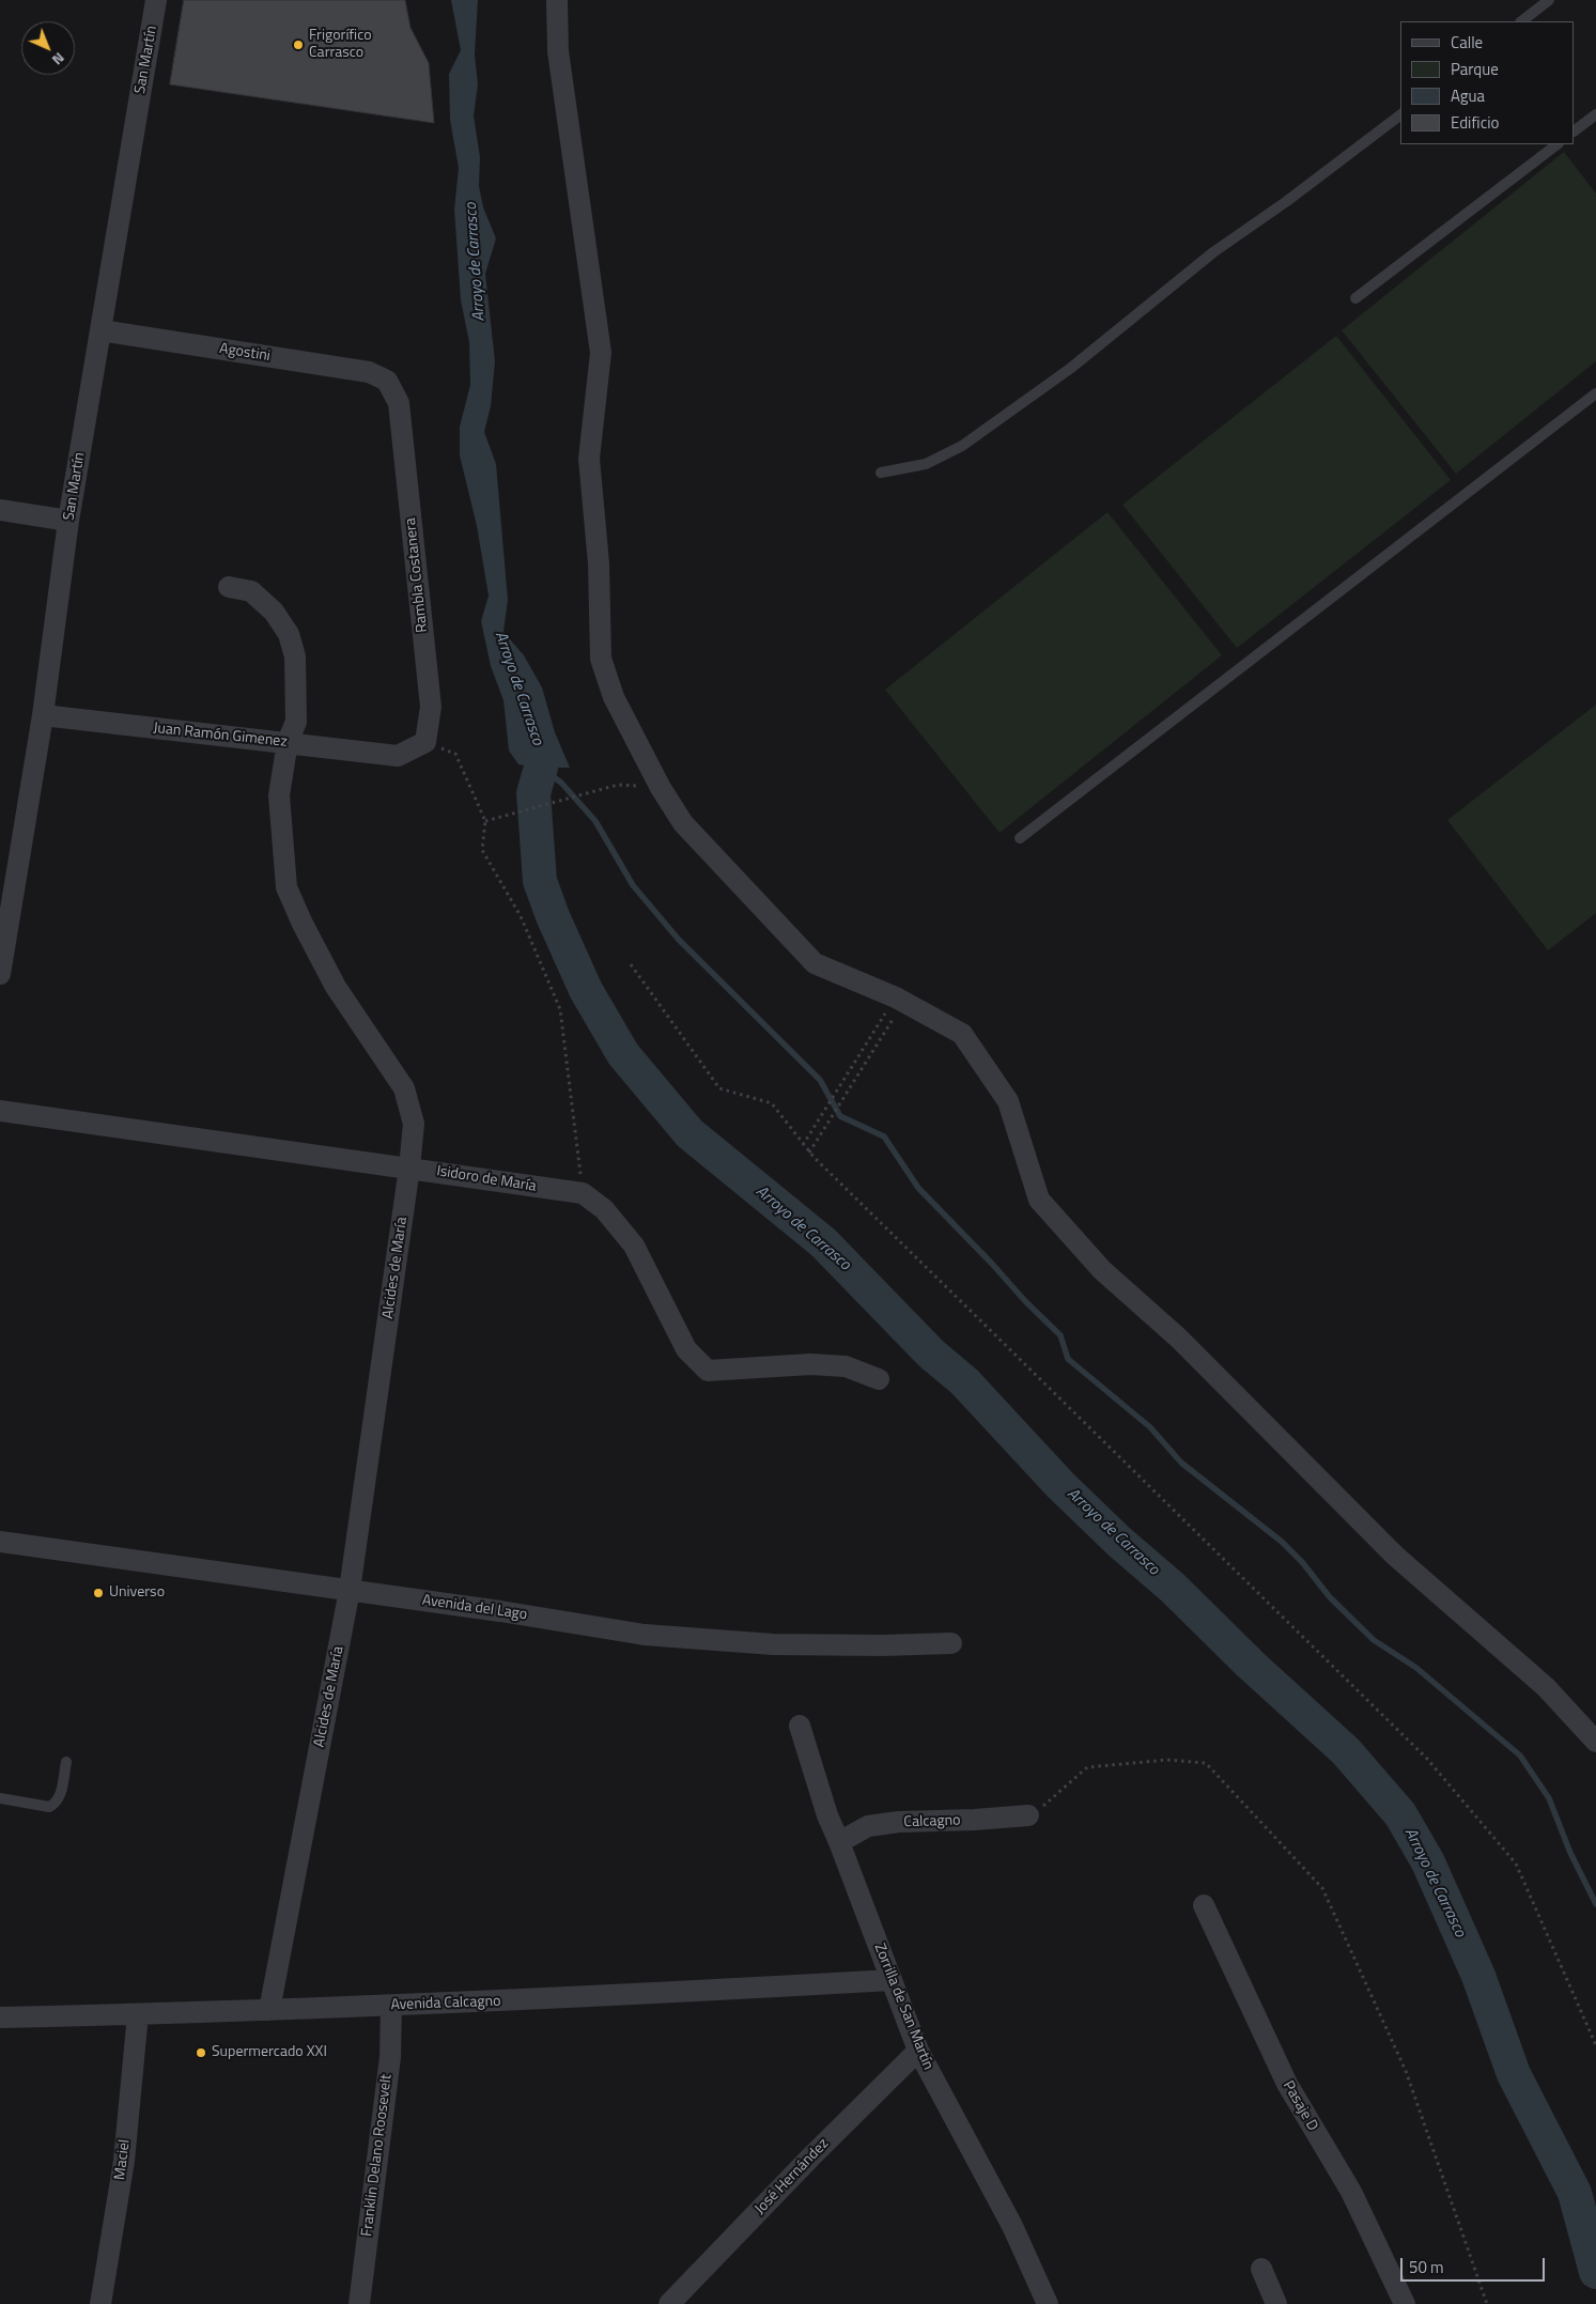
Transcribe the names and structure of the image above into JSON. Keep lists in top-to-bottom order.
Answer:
{
  "streets": {
    "street": [
      "San Martín",
      "Agostini",
      "Rambla Costanera",
      "Juan Ramón Gimenez",
      "Isidoro de María",
      "Alcides de María",
      "Avenida del Lago",
      "Calcagno",
      "Avenida Calcagno",
      "Zorrilla de San Martín",
      "Pasaje D",
      "Franklin Delano Roosevelt",
      "Maciel",
      "José Hernández"
    ]
  },
  "crossings": [
    ["San Martín", "Agostini"],
    ["San Martín", "Juan Ramón Gimenez"],
    ["Agostini", "Rambla Costanera"],
    ["Rambla Costanera", "Juan Ramón Gimenez"],
    ["Juan Ramón Gimenez", "Alcides de María"],
    ["Isidoro de María", "Alcides de María"],
    ["Alcides de María", "Avenida del Lago"],
    ["Alcides de María", "Avenida Calcagno"],
    ["Calcagno", "Zorrilla de San Martín"],
    ["Avenida Calcagno", "Zorrilla de San Martín"],
    ["Avenida Calcagno", "Franklin Delano Roosevelt"],
    ["Avenida Calcagno", "Maciel"],
    ["Zorrilla de San Martín", "José Hernández"]
  ],
  "water": ["Arroyo de Carrasco"],
  "places": ["Frigorífico Carrasco", "Universo", "Supermercado XXI"],
  "legend": [
    "Calle",
    "Parque",
    "Agua",
    "Edificio"
  ],
  "scale_bar": "50 m",
  "north": "bottom right"
}
